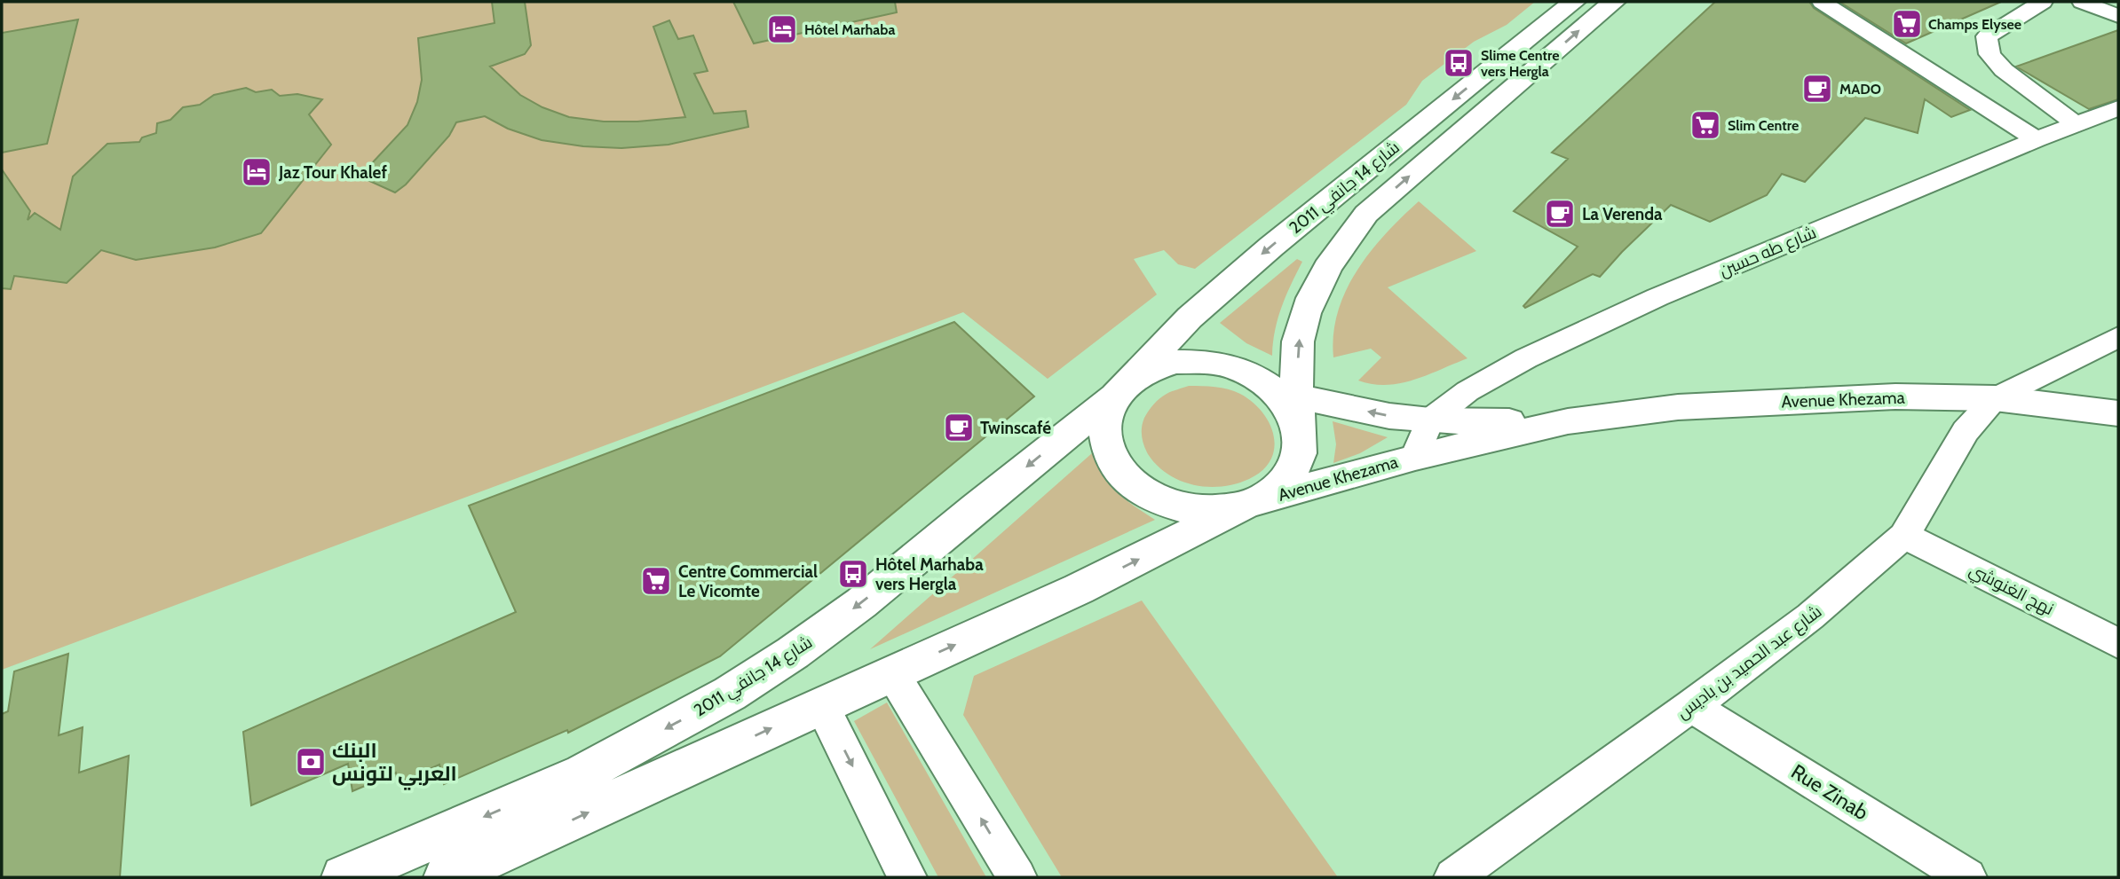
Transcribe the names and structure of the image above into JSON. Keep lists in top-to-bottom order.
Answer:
{
  "streets": {
    "main road": ["شارع 14 جانفي 2011", "Avenue Khezama"],
    "street": [
      "شارع طه حسين",
      "نهج الغنوشي",
      "شارع عبد الحميد بن باديس",
      "Rue Zinab"
    ]
  },
  "crossings": [
    ["شارع 14 جانفي 2011", "Avenue Khezama"],
    ["شارع طه حسين", "Avenue Khezama"],
    ["Avenue Khezama", "شارع عبد الحميد بن باديس"],
    ["نهج الغنوشي", "شارع عبد الحميد بن باديس"],
    ["شارع عبد الحميد بن باديس", "Rue Zinab"]
  ],
  "places": {
    "supermarket": ["Champs Elysee", "Slim Centre", "Centre Commercial Le Vicomte"],
    "hotel": ["Hôtel Marhaba", "Jaz Tour Khalef"],
    "bus stop": ["Slime Centre vers Hergla", "Hôtel Marhaba vers Hergla"],
    "cafe": ["MADO", "La Verenda", "Twinscafé"],
    "bank": ["البنك العربي لتونس"]
  }
}
